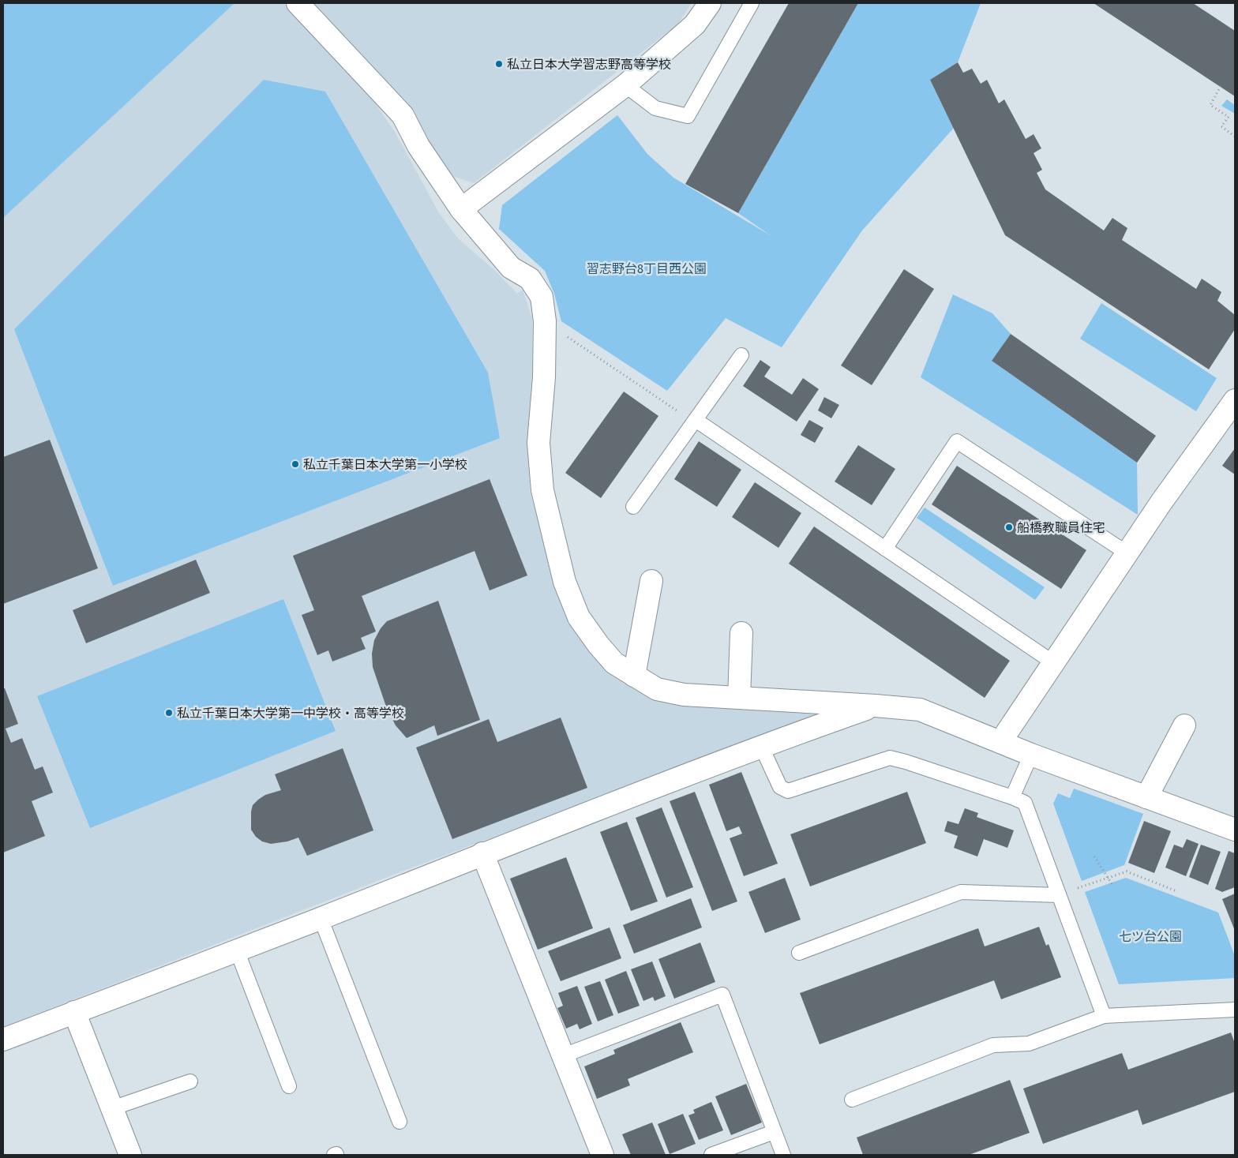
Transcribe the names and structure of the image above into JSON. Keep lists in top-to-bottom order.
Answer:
{
  "parks": ["習志野台8丁目西公園", "七ツ台公園"],
  "places": [
    "私立日本大学習志野高等学校",
    "私立千葉日本大学第一小学校",
    "船橋教職員住宅",
    "私立千葉日本大学第一中学校・高等学校"
  ]
}
